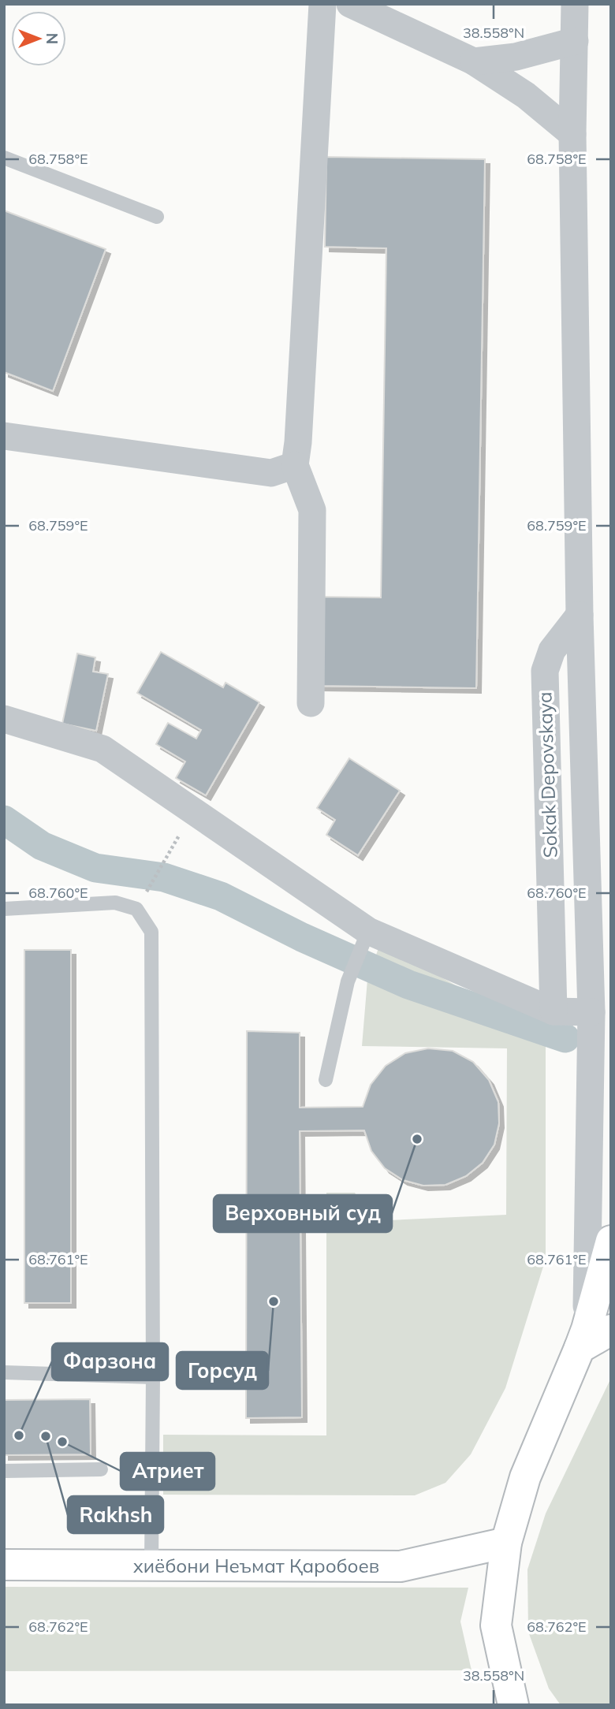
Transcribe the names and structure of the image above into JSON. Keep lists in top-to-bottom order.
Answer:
{
  "streets": {
    "main road": ["хиёбони Неъмат Қаробоев"],
    "street": ["Sokak Depovskaya"]
  },
  "places": [
    "Верховный суд",
    "Горсуд",
    "Фарзона",
    "Rakhsh",
    "Атриет"
  ],
  "north": "right",
  "coordinates": [
    "38.558°N",
    "68.758°E",
    "68.759°E",
    "68.760°E",
    "68.761°E",
    "68.762°E"
  ]
}
